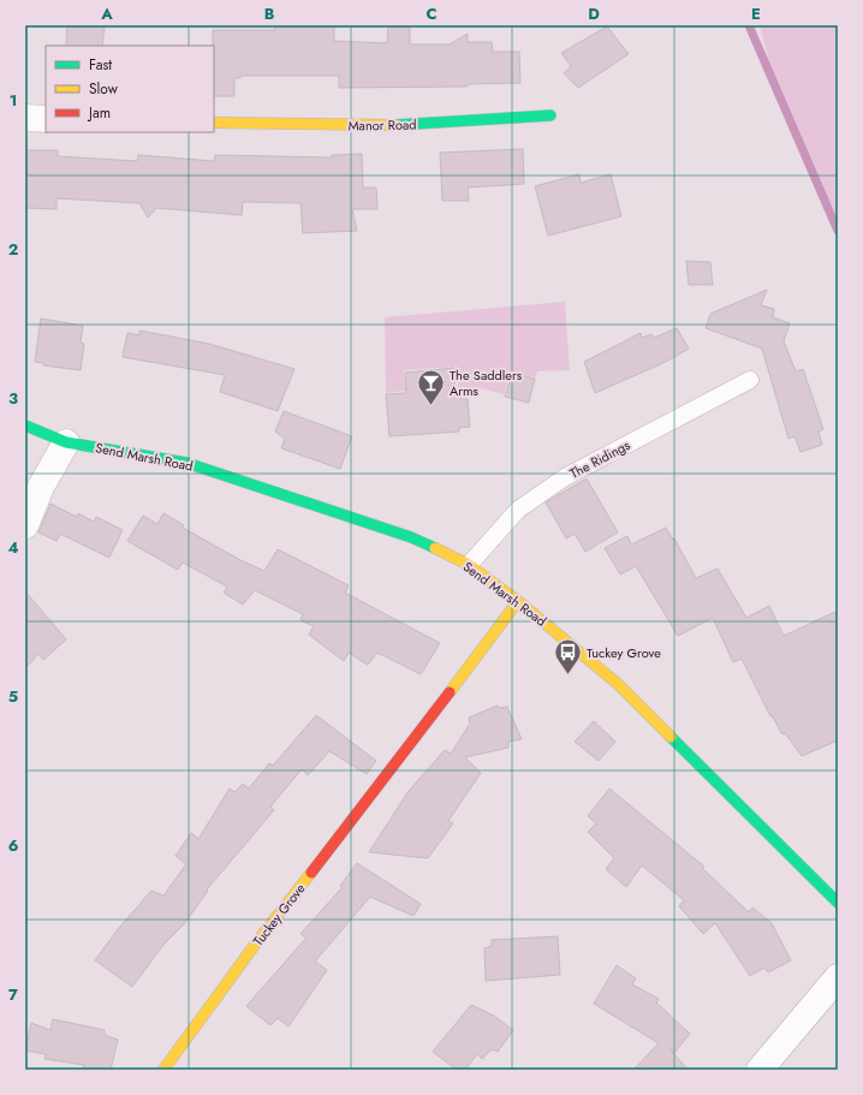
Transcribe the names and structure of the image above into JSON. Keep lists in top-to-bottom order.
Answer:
{
  "streets": {
    "main road": ["Manor Road", "Send Marsh Road", "Tuckey Grove"],
    "lane": ["The Ridings"]
  },
  "crossings": [
    ["Send Marsh Road", "The Ridings"],
    ["Send Marsh Road", "Tuckey Grove"]
  ],
  "places": {
    "bar": ["The Saddlers Arms"],
    "bus stop": ["Tuckey Grove"]
  },
  "legend": ["Fast", "Slow", "Jam"],
  "grid": {
    "columns": [
      "A",
      "B",
      "C",
      "D",
      "E"
    ],
    "rows": [
      "1",
      "2",
      "3",
      "4",
      "5",
      "6",
      "7"
    ]
  }
}
